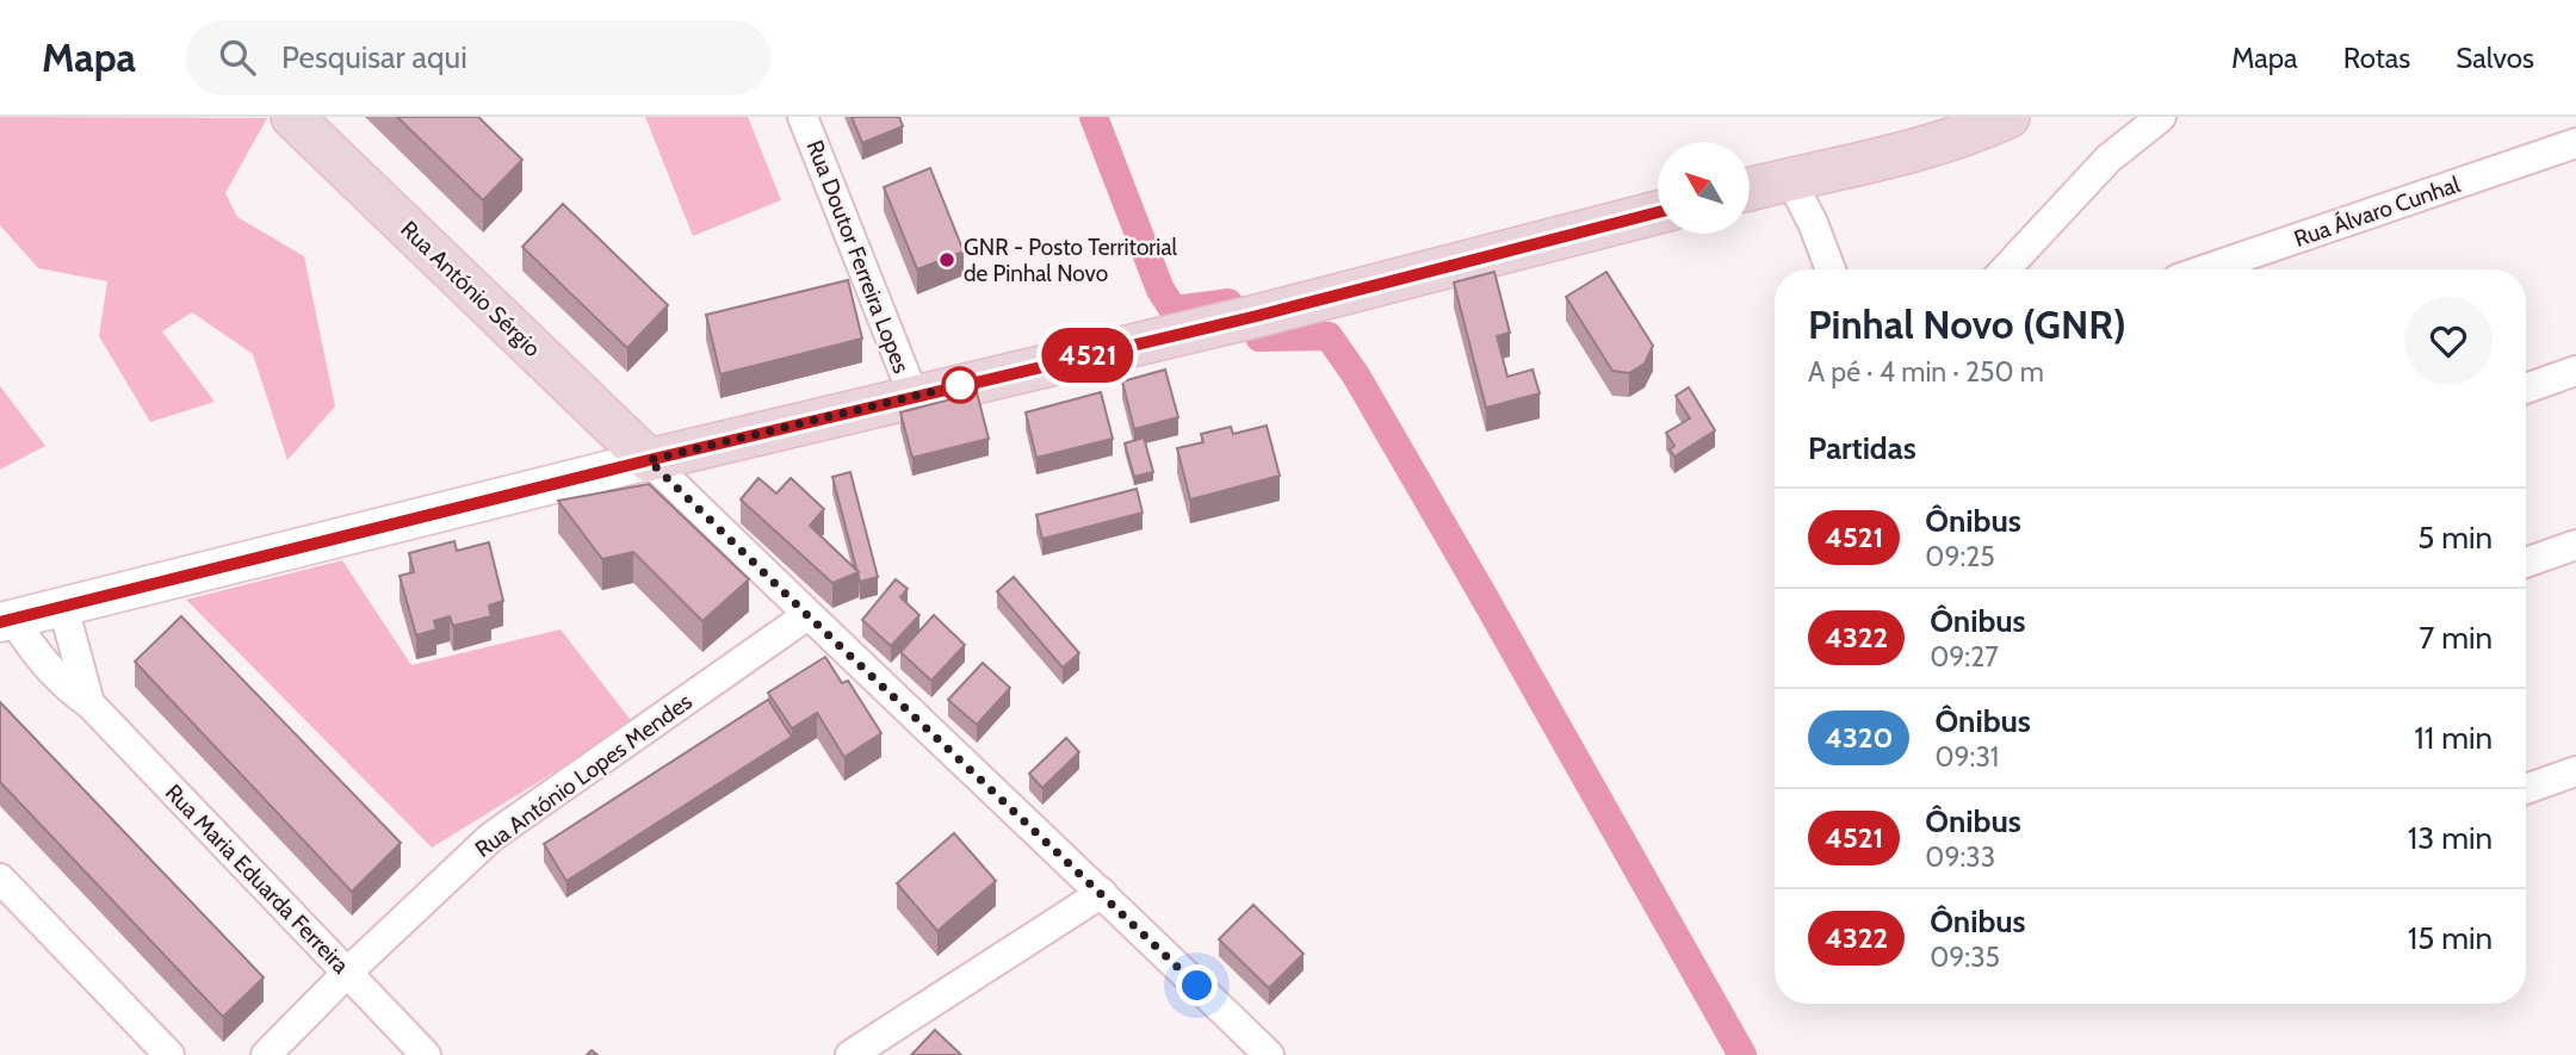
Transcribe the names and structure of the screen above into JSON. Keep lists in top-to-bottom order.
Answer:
{
  "streets": {
    "main road": ["Rua António Sérgio"],
    "street": [
      "Rua Álvaro Cunhal",
      "Rua Doutor Ferreira Lopes",
      "Rua António Lopes Mendes",
      "Rua Maria Eduarda Ferreira"
    ]
  },
  "crossings": [
    ["Rua António Lopes Mendes", "Rua Maria Eduarda Ferreira"]
  ],
  "places": ["GNR - Posto Territorial de Pinhal Novo"],
  "lines": ["bus line 4521"],
  "north": "top left",
  "page": {
    "header": "Mapa",
    "search": "Pesquisar aqui",
    "nav": ["Mapa", "Rotas", "Salvos"],
    "on_map": "4521",
    "heading": [
      ["Pinhal Novo (GNR)", "A pé · 4 min · 250 m"],
      "Partidas"
    ],
    "list": [
      {
        "mark": "4521",
        "name": "Ônibus",
        "note": "09:25",
        "value": "5 min"
      },
      {
        "mark": "4322",
        "name": "Ônibus",
        "note": "09:27",
        "value": "7 min"
      },
      {
        "mark": "4320",
        "name": "Ônibus",
        "note": "09:31",
        "value": "11 min"
      },
      {
        "mark": "4521",
        "name": "Ônibus",
        "note": "09:33",
        "value": "13 min"
      },
      {
        "mark": "4322",
        "name": "Ônibus",
        "note": "09:35",
        "value": "15 min"
      }
    ]
  }
}
